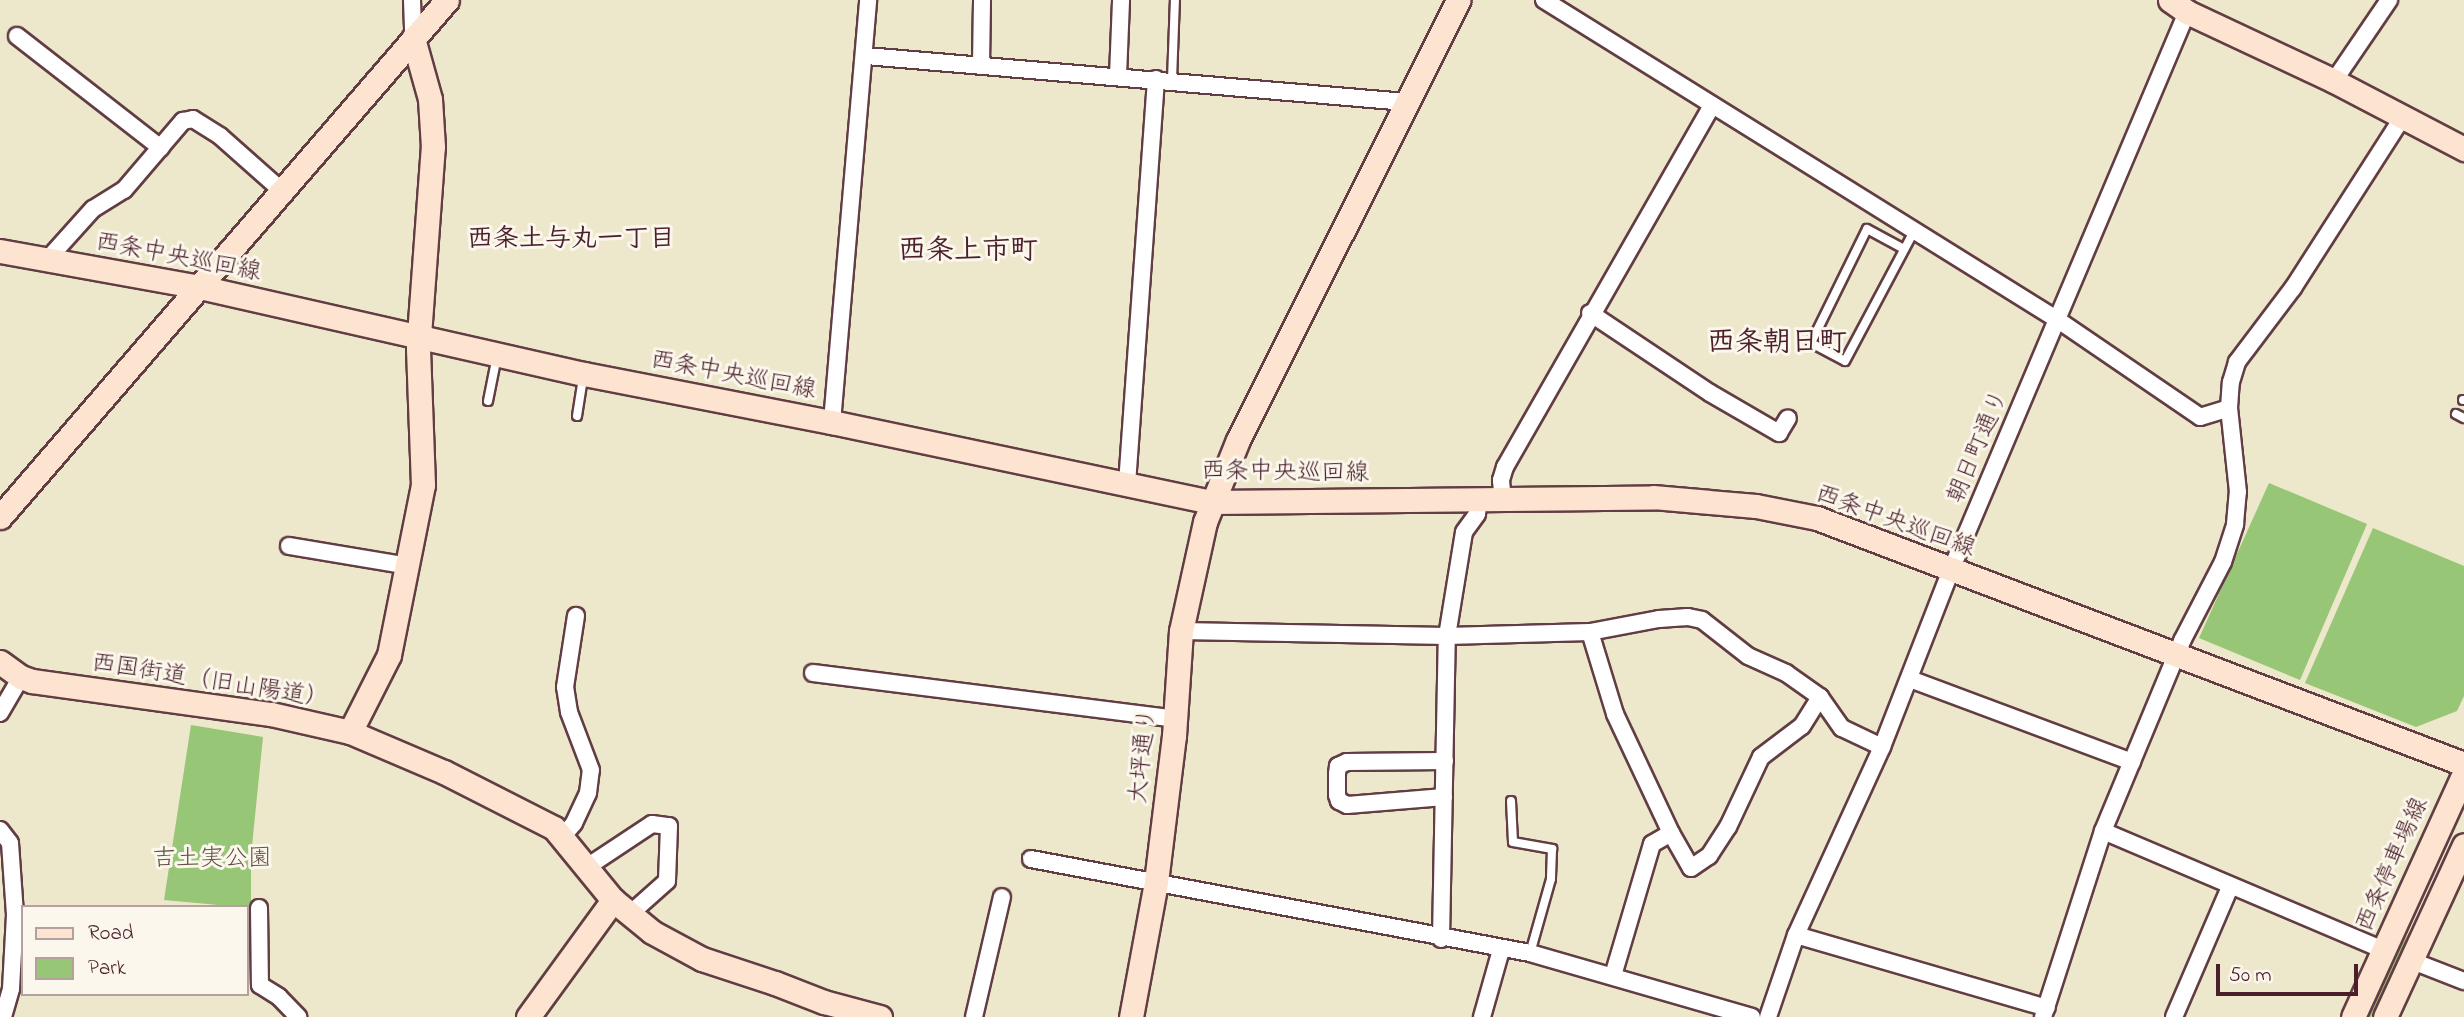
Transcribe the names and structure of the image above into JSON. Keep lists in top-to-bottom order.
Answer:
{
  "streets": {
    "street": [
      "西条中央巡回線",
      "朝日町通り",
      "西国街道（旧山陽道）",
      "大坪通り",
      "西条停車場線"
    ]
  },
  "crossings": [
    ["西条中央巡回線", "朝日町通り"],
    ["西条中央巡回線", "大坪通り"]
  ],
  "districts": ["西条土与丸一丁目", "西条上市町", "西条朝日町"],
  "parks": ["吉土実公園"],
  "legend": ["Road", "Park"],
  "scale_bar": "50 m"
}
